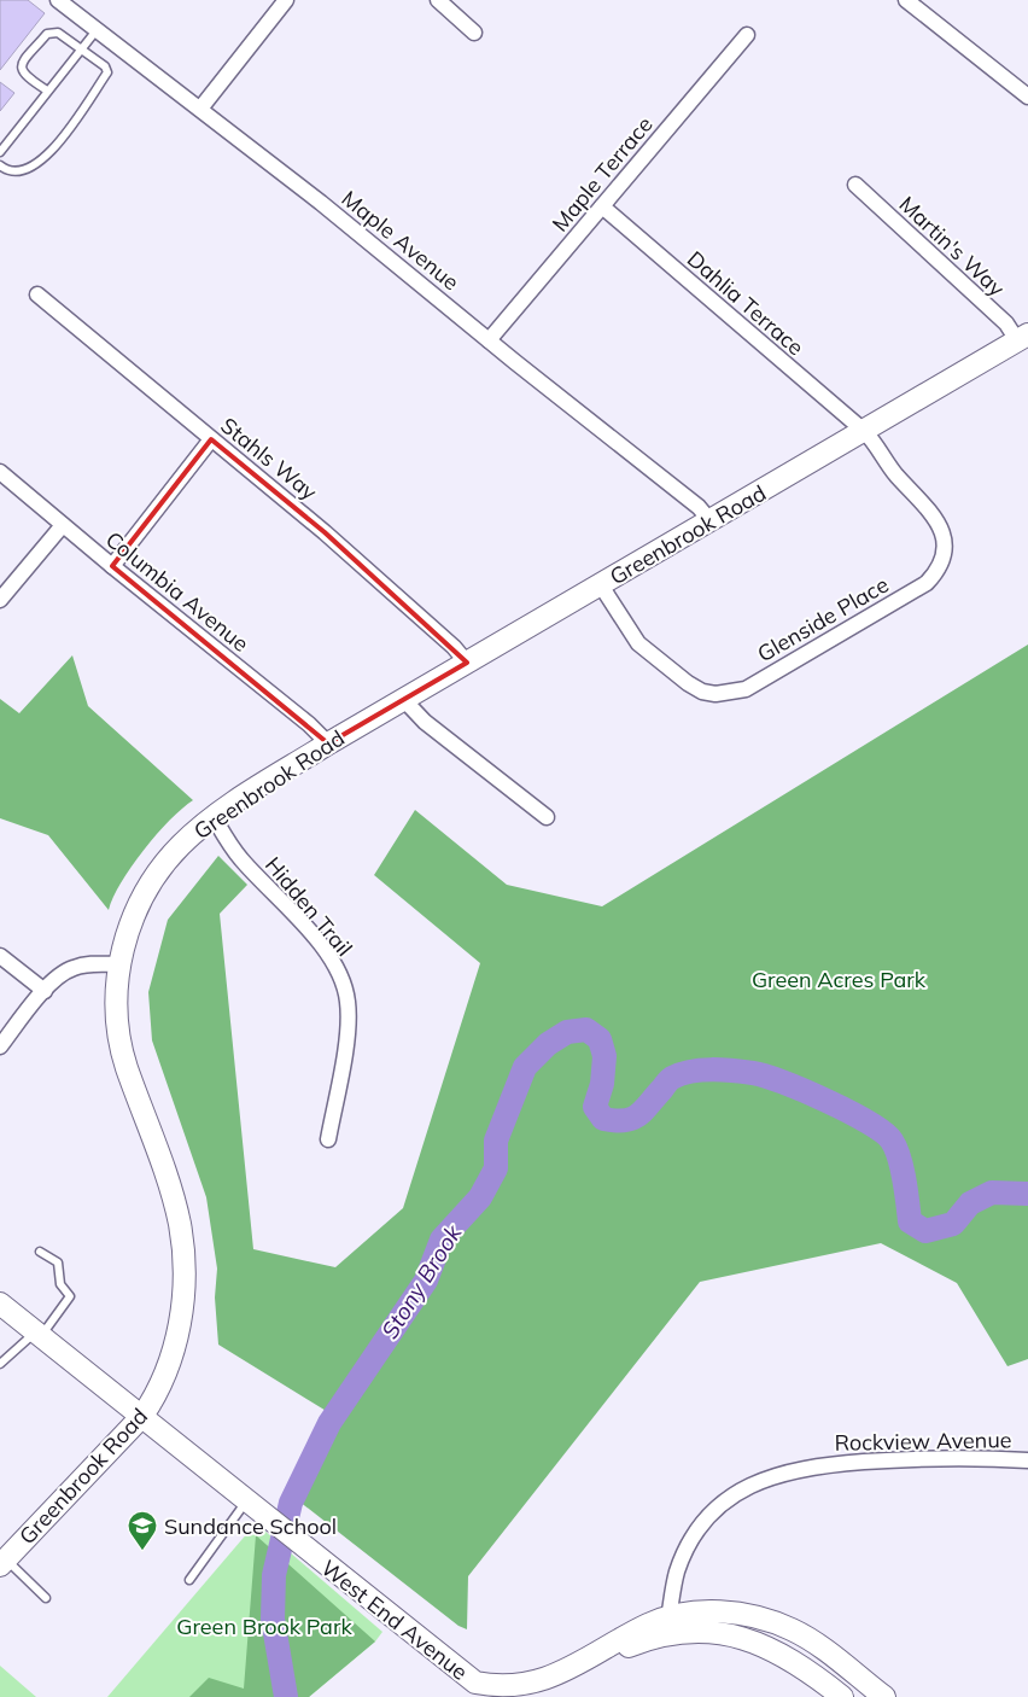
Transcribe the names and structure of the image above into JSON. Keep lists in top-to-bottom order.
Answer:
{
  "streets": {
    "street": [
      "Maple Terrace",
      "Maple Avenue",
      "Martin's Way",
      "Dahlia Terrace",
      "Stahls Way",
      "Greenbrook Road",
      "Columbia Avenue",
      "Glenside Place",
      "Hidden Trail",
      "Rockview Avenue",
      "West End Avenue"
    ]
  },
  "crossings": [
    ["Maple Terrace", "Maple Avenue"],
    ["Maple Terrace", "Dahlia Terrace"],
    ["Maple Avenue", "Greenbrook Road"],
    ["Martin's Way", "Greenbrook Road"],
    ["Dahlia Terrace", "Greenbrook Road"],
    ["Dahlia Terrace", "Glenside Place"],
    ["Stahls Way", "Greenbrook Road"],
    ["Greenbrook Road", "Columbia Avenue"],
    ["Greenbrook Road", "Glenside Place"],
    ["Greenbrook Road", "Hidden Trail"],
    ["Greenbrook Road", "West End Avenue"],
    ["Rockview Avenue", "West End Avenue"]
  ],
  "water": ["Stony Brook"],
  "parks": ["Green Acres Park", "Green Brook Park"],
  "places": {
    "school or university": ["Sundance School"]
  }
}
